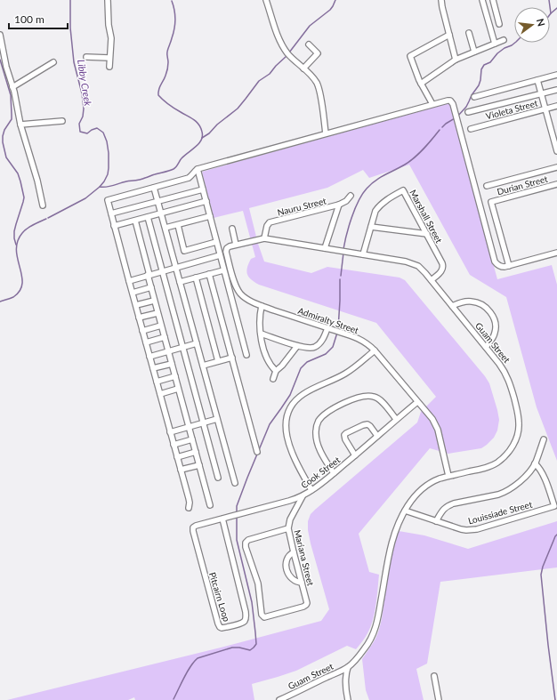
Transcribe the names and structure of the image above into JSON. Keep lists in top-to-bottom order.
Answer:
{
  "streets": {
    "street": [
      "Violeta Street",
      "Durian Street",
      "Nauru Street",
      "Marshall Street",
      "Admiralty Street",
      "Guam Street",
      "Cook Street",
      "Louissiade Street",
      "Mariana Street",
      "Pitcairn Loop"
    ]
  },
  "crossings": [
    ["Nauru Street", "Guam Street"],
    ["Marshall Street", "Guam Street"],
    ["Admiralty Street", "Guam Street"],
    ["Admiralty Street", "Cook Street"],
    ["Guam Street", "Louissiade Street"],
    ["Cook Street", "Mariana Street"],
    ["Cook Street", "Pitcairn Loop"]
  ],
  "water": ["Libby Creek"],
  "scale_bar": "100 m",
  "north": "right"
}
